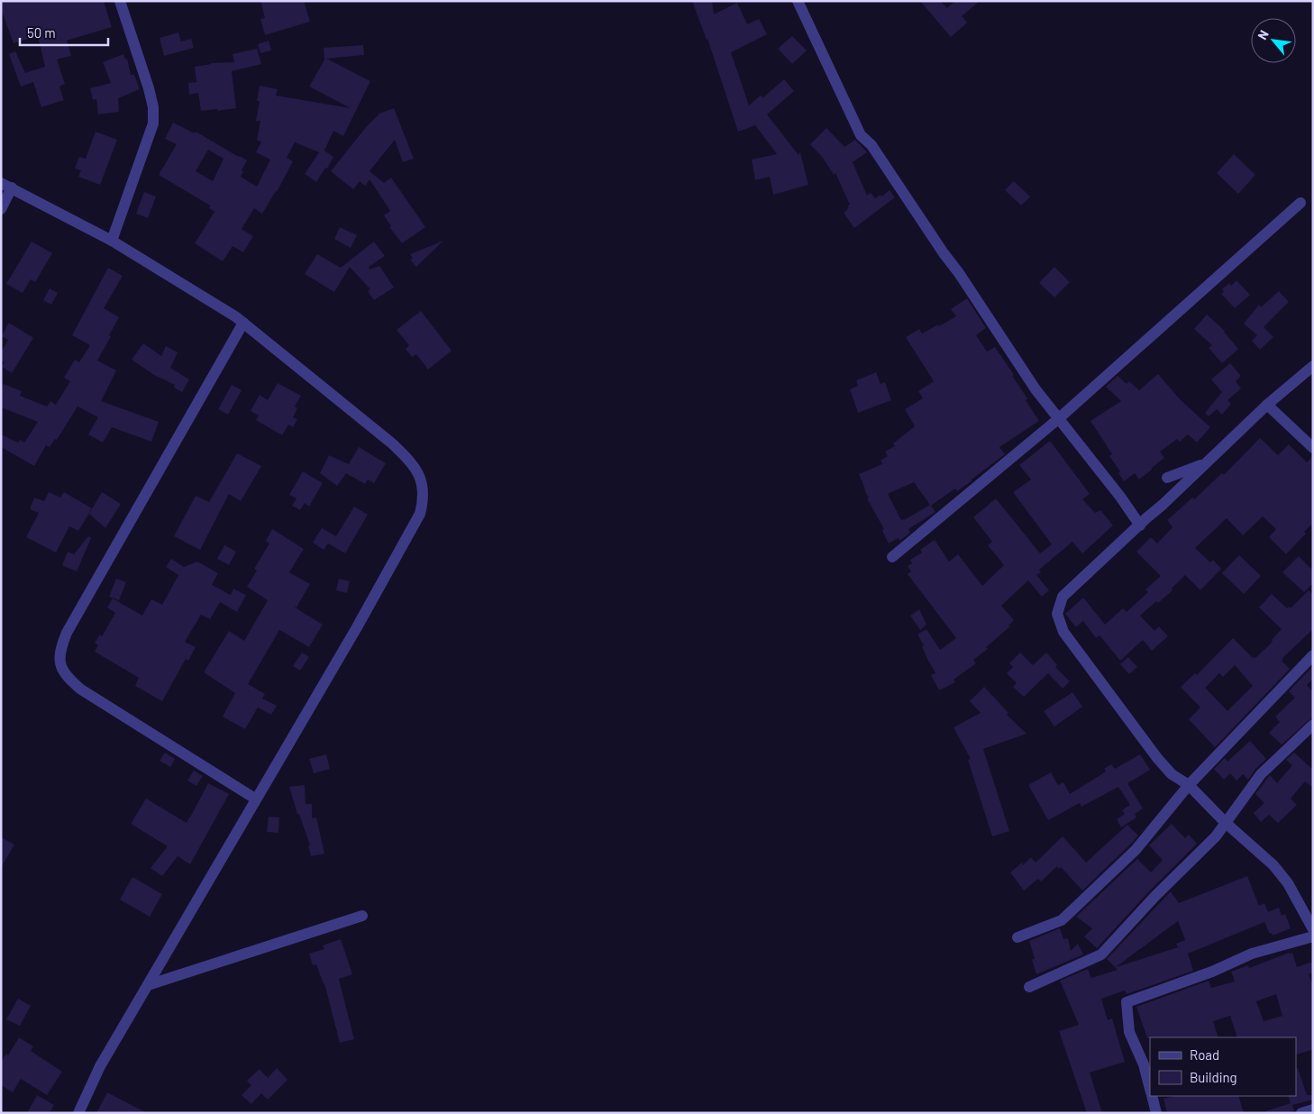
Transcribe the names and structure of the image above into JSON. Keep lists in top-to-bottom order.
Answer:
{
  "legend": ["Road", "Building"],
  "scale_bar": "50 m",
  "north": "top left"
}
